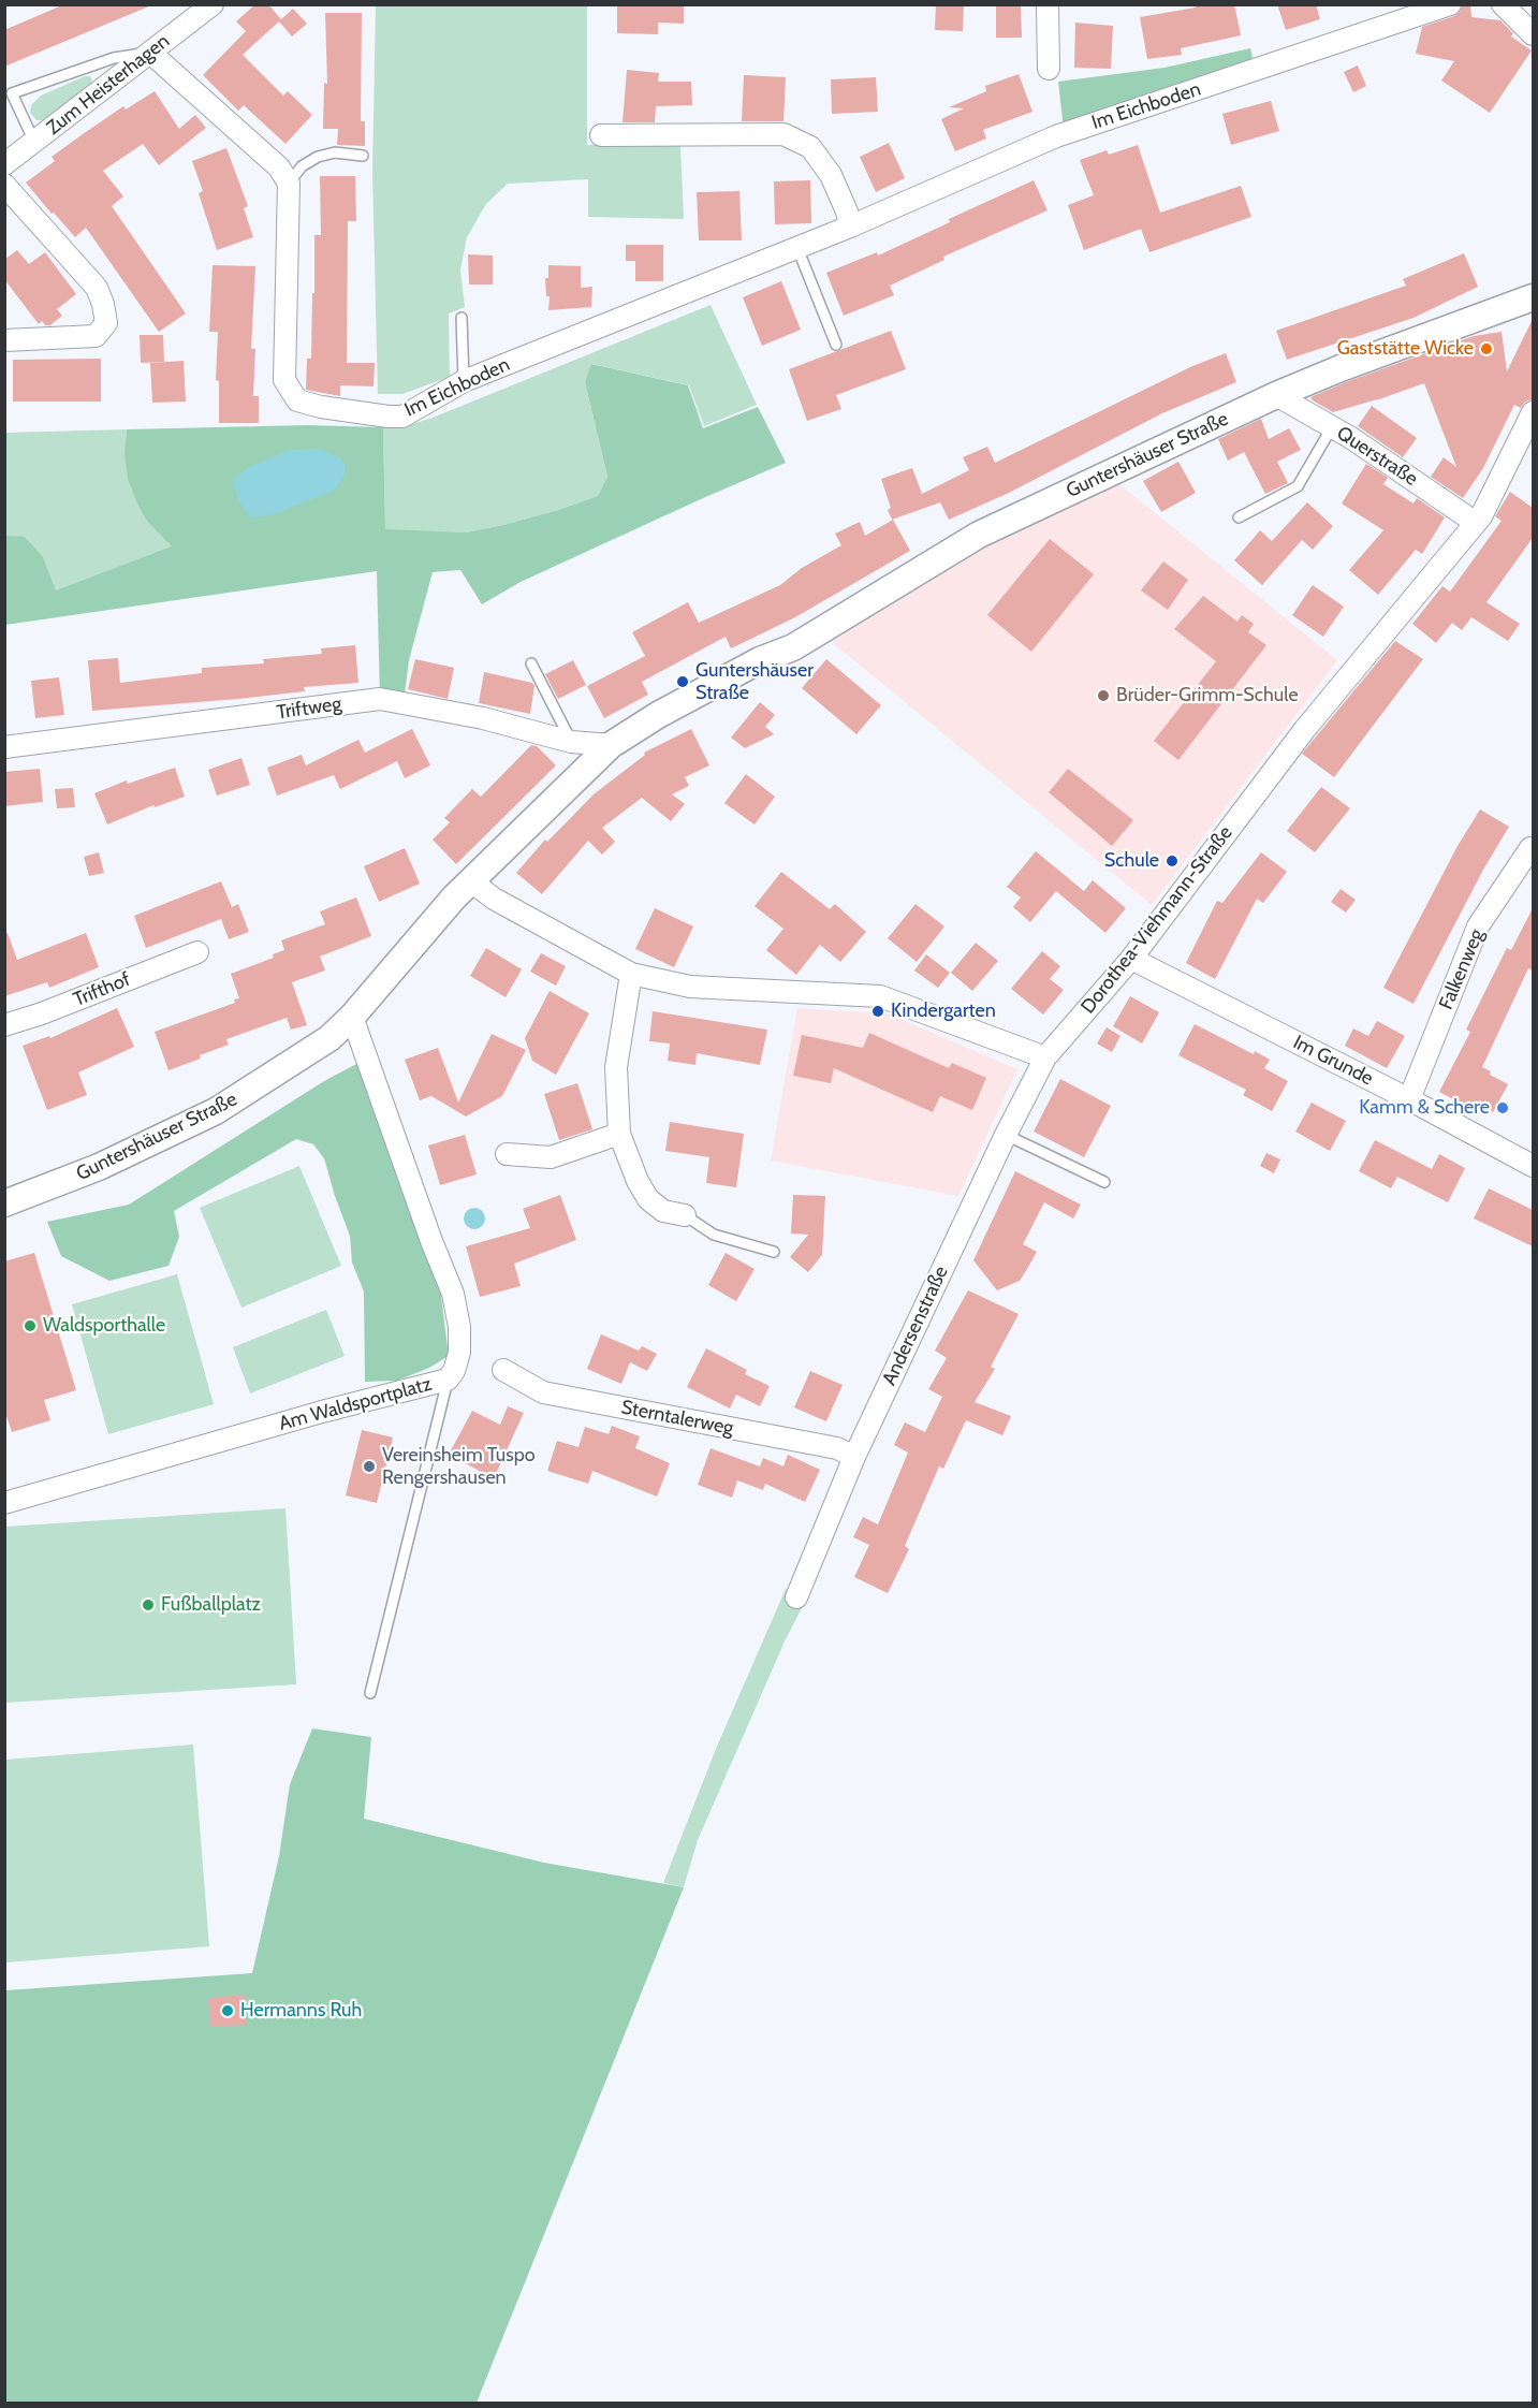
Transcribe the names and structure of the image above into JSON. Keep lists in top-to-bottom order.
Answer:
{
  "streets": {
    "street": [
      "Zum Heisterhagen",
      "Im Eichboden",
      "Guntershäuser Straße",
      "Querstraße",
      "Triftweg",
      "Dorothea-Viehmann-Straße",
      "Falkenweg",
      "Trifthof",
      "Im Grunde",
      "Andersenstraße",
      "Am Waldsportplatz",
      "Sterntalerweg"
    ]
  },
  "crossings": [
    ["Guntershäuser Straße", "Querstraße"],
    ["Guntershäuser Straße", "Triftweg"],
    ["Guntershäuser Straße", "Am Waldsportplatz"],
    ["Querstraße", "Dorothea-Viehmann-Straße"],
    ["Dorothea-Viehmann-Straße", "Im Grunde"],
    ["Dorothea-Viehmann-Straße", "Andersenstraße"],
    ["Falkenweg", "Im Grunde"],
    ["Andersenstraße", "Sterntalerweg"]
  ],
  "places": [
    "Gaststätte Wicke",
    "Guntershäuser Straße",
    "Brüder-Grimm-Schule",
    "Schule",
    "Kindergarten",
    "Kamm & Schere",
    "Waldsporthalle",
    "Vereinsheim Tuspo Rengershausen",
    "Fußballplatz",
    "Hermanns Ruh"
  ]
}
